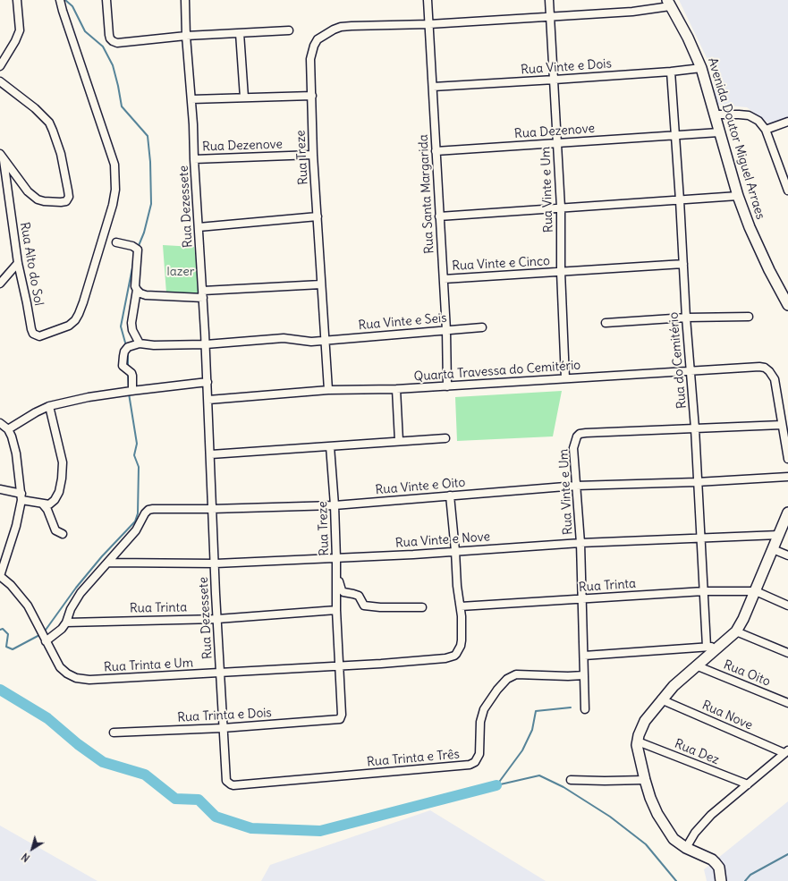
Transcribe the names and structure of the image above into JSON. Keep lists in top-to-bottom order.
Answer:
{
  "streets": {
    "main road": ["Avenida Doutor Miguel Arraes"],
    "street": [
      "Rua Vinte e Dois",
      "Rua Dezenove",
      "Rua Treze",
      "Rua Vinte e Um",
      "Rua Santa Margarida",
      "Rua Dezessete",
      "Rua Alto do Sol",
      "Rua Vinte e Cinco",
      "Rua Vinte e Seis",
      "Rua do Cemitério",
      "Quarta Travessa do Cemitério",
      "Rua Vinte e Oito",
      "Rua Vinte e Nove",
      "Rua Trinta",
      "Rua Trinta e Um",
      "Rua Oito",
      "Rua Trinta e Dois",
      "Rua Nove",
      "Rua Dez",
      "Rua Trinta e Três"
    ]
  },
  "crossings": [
    ["Rua Vinte e Dois", "Avenida Doutor Miguel Arraes"],
    ["Rua Vinte e Dois", "Rua Vinte e Um"],
    ["Rua Vinte e Dois", "Rua Santa Margarida"],
    ["Rua Vinte e Dois", "Rua do Cemitério"],
    ["Rua Dezenove", "Avenida Doutor Miguel Arraes"],
    ["Rua Dezenove", "Rua Treze"],
    ["Rua Dezenove", "Rua Vinte e Um"],
    ["Rua Dezenove", "Rua Santa Margarida"],
    ["Rua Dezenove", "Rua Dezessete"],
    ["Rua Dezenove", "Rua do Cemitério"],
    ["Avenida Doutor Miguel Arraes", "Rua Treze"],
    ["Rua Treze", "Rua Vinte e Um"],
    ["Rua Treze", "Rua Santa Margarida"],
    ["Rua Treze", "Rua Vinte e Seis"],
    ["Rua Treze", "Quarta Travessa do Cemitério"],
    ["Rua Treze", "Rua Vinte e Oito"],
    ["Rua Treze", "Rua Vinte e Nove"],
    ["Rua Treze", "Rua Trinta"],
    ["Rua Treze", "Rua Trinta e Um"],
    ["Rua Treze", "Rua Trinta e Dois"],
    ["Rua Vinte e Um", "Rua Vinte e Cinco"],
    ["Rua Vinte e Um", "Rua do Cemitério"],
    ["Rua Vinte e Um", "Quarta Travessa do Cemitério"],
    ["Rua Vinte e Um", "Rua Vinte e Oito"],
    ["Rua Vinte e Um", "Rua Vinte e Nove"],
    ["Rua Vinte e Um", "Rua Trinta"],
    ["Rua Vinte e Um", "Rua Trinta e Três"],
    ["Rua Santa Margarida", "Rua Vinte e Cinco"],
    ["Rua Santa Margarida", "Rua Vinte e Seis"],
    ["Rua Santa Margarida", "Quarta Travessa do Cemitério"],
    ["Rua Dezessete", "Rua Vinte e Seis"],
    ["Rua Dezessete", "Quarta Travessa do Cemitério"],
    ["Rua Dezessete", "Rua Vinte e Oito"],
    ["Rua Dezessete", "Rua Vinte e Nove"],
    ["Rua Dezessete", "Rua Trinta"],
    ["Rua Dezessete", "Rua Trinta e Um"],
    ["Rua Dezessete", "Rua Trinta e Dois"],
    ["Rua Dezessete", "Rua Trinta e Três"],
    ["Rua Vinte e Cinco", "Rua do Cemitério"],
    ["Rua do Cemitério", "Quarta Travessa do Cemitério"],
    ["Rua do Cemitério", "Rua Vinte e Oito"],
    ["Rua do Cemitério", "Rua Vinte e Nove"],
    ["Rua do Cemitério", "Rua Trinta"],
    ["Rua Vinte e Oito", "Rua Vinte e Nove"]
  ],
  "parks": ["lazer"],
  "north": "bottom left"
}
